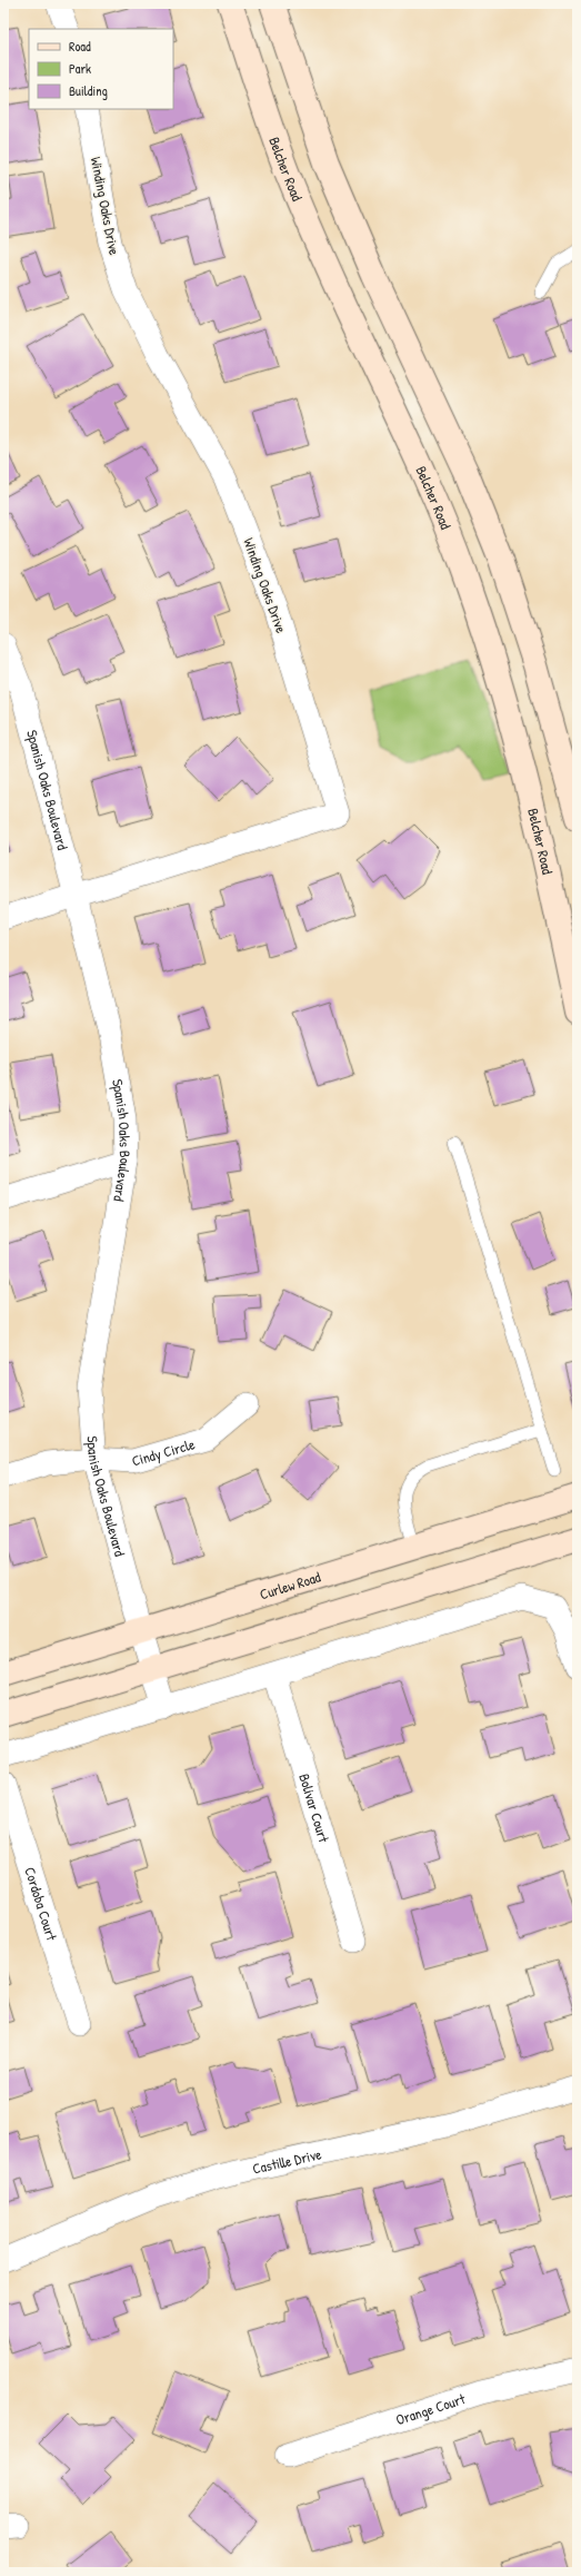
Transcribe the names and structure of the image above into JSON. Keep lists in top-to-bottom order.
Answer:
{
  "streets": {
    "main road": ["Belcher Road", "Curlew Road"],
    "street": [
      "Winding Oaks Drive",
      "Spanish Oaks Boulevard",
      "Cindy Circle",
      "Bolivar Court",
      "Cordoba Court",
      "Castille Drive",
      "Orange Court"
    ]
  },
  "crossings": [
    ["Winding Oaks Drive", "Spanish Oaks Boulevard"],
    ["Spanish Oaks Boulevard", "Cindy Circle"],
    ["Spanish Oaks Boulevard", "Curlew Road"]
  ],
  "legend": ["Road", "Park", "Building"]
}
